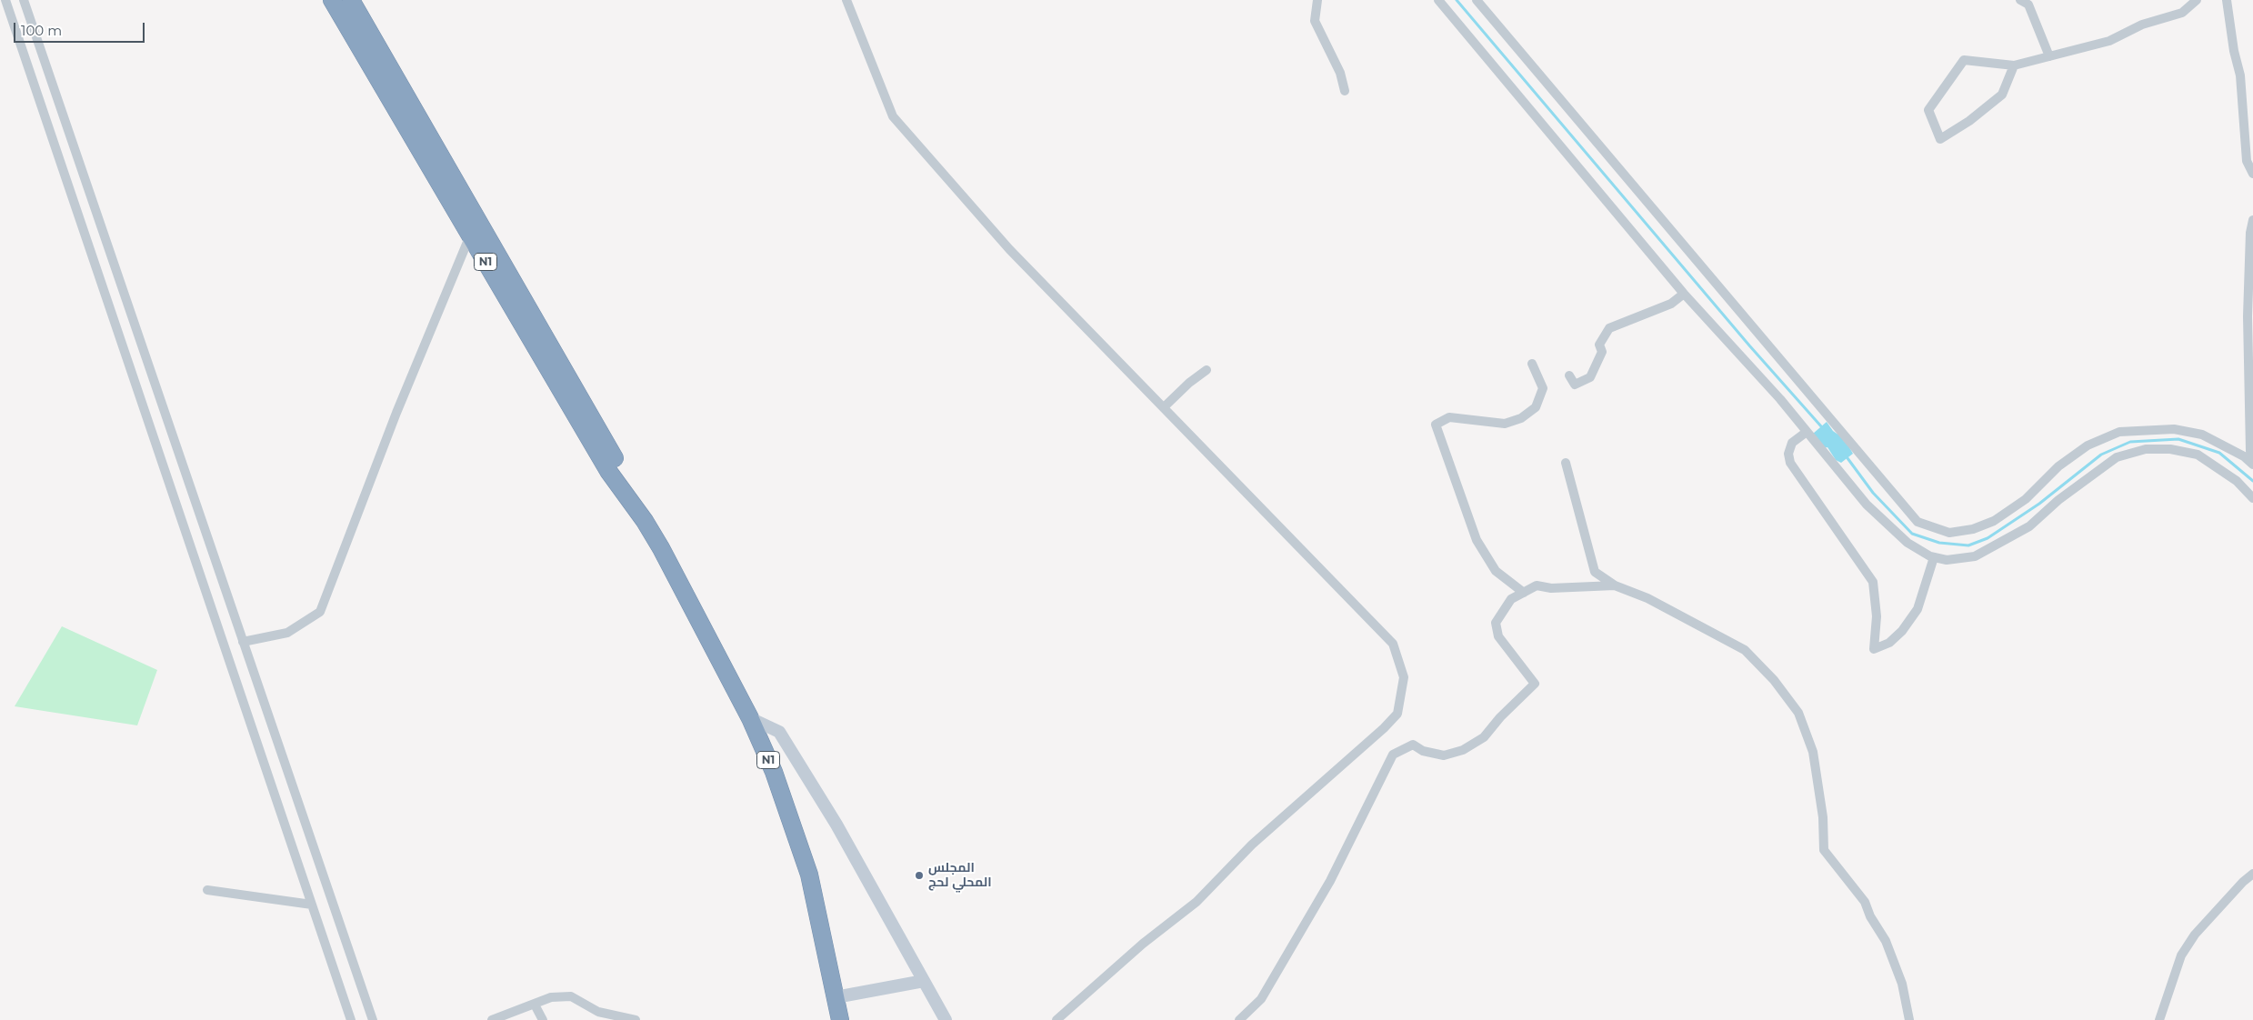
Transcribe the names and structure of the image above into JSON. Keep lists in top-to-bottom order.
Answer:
{
  "streets": {
    "highway": ["N1"]
  },
  "places": ["المجلس المحلي لحج"],
  "scale_bar": "100 m"
}
